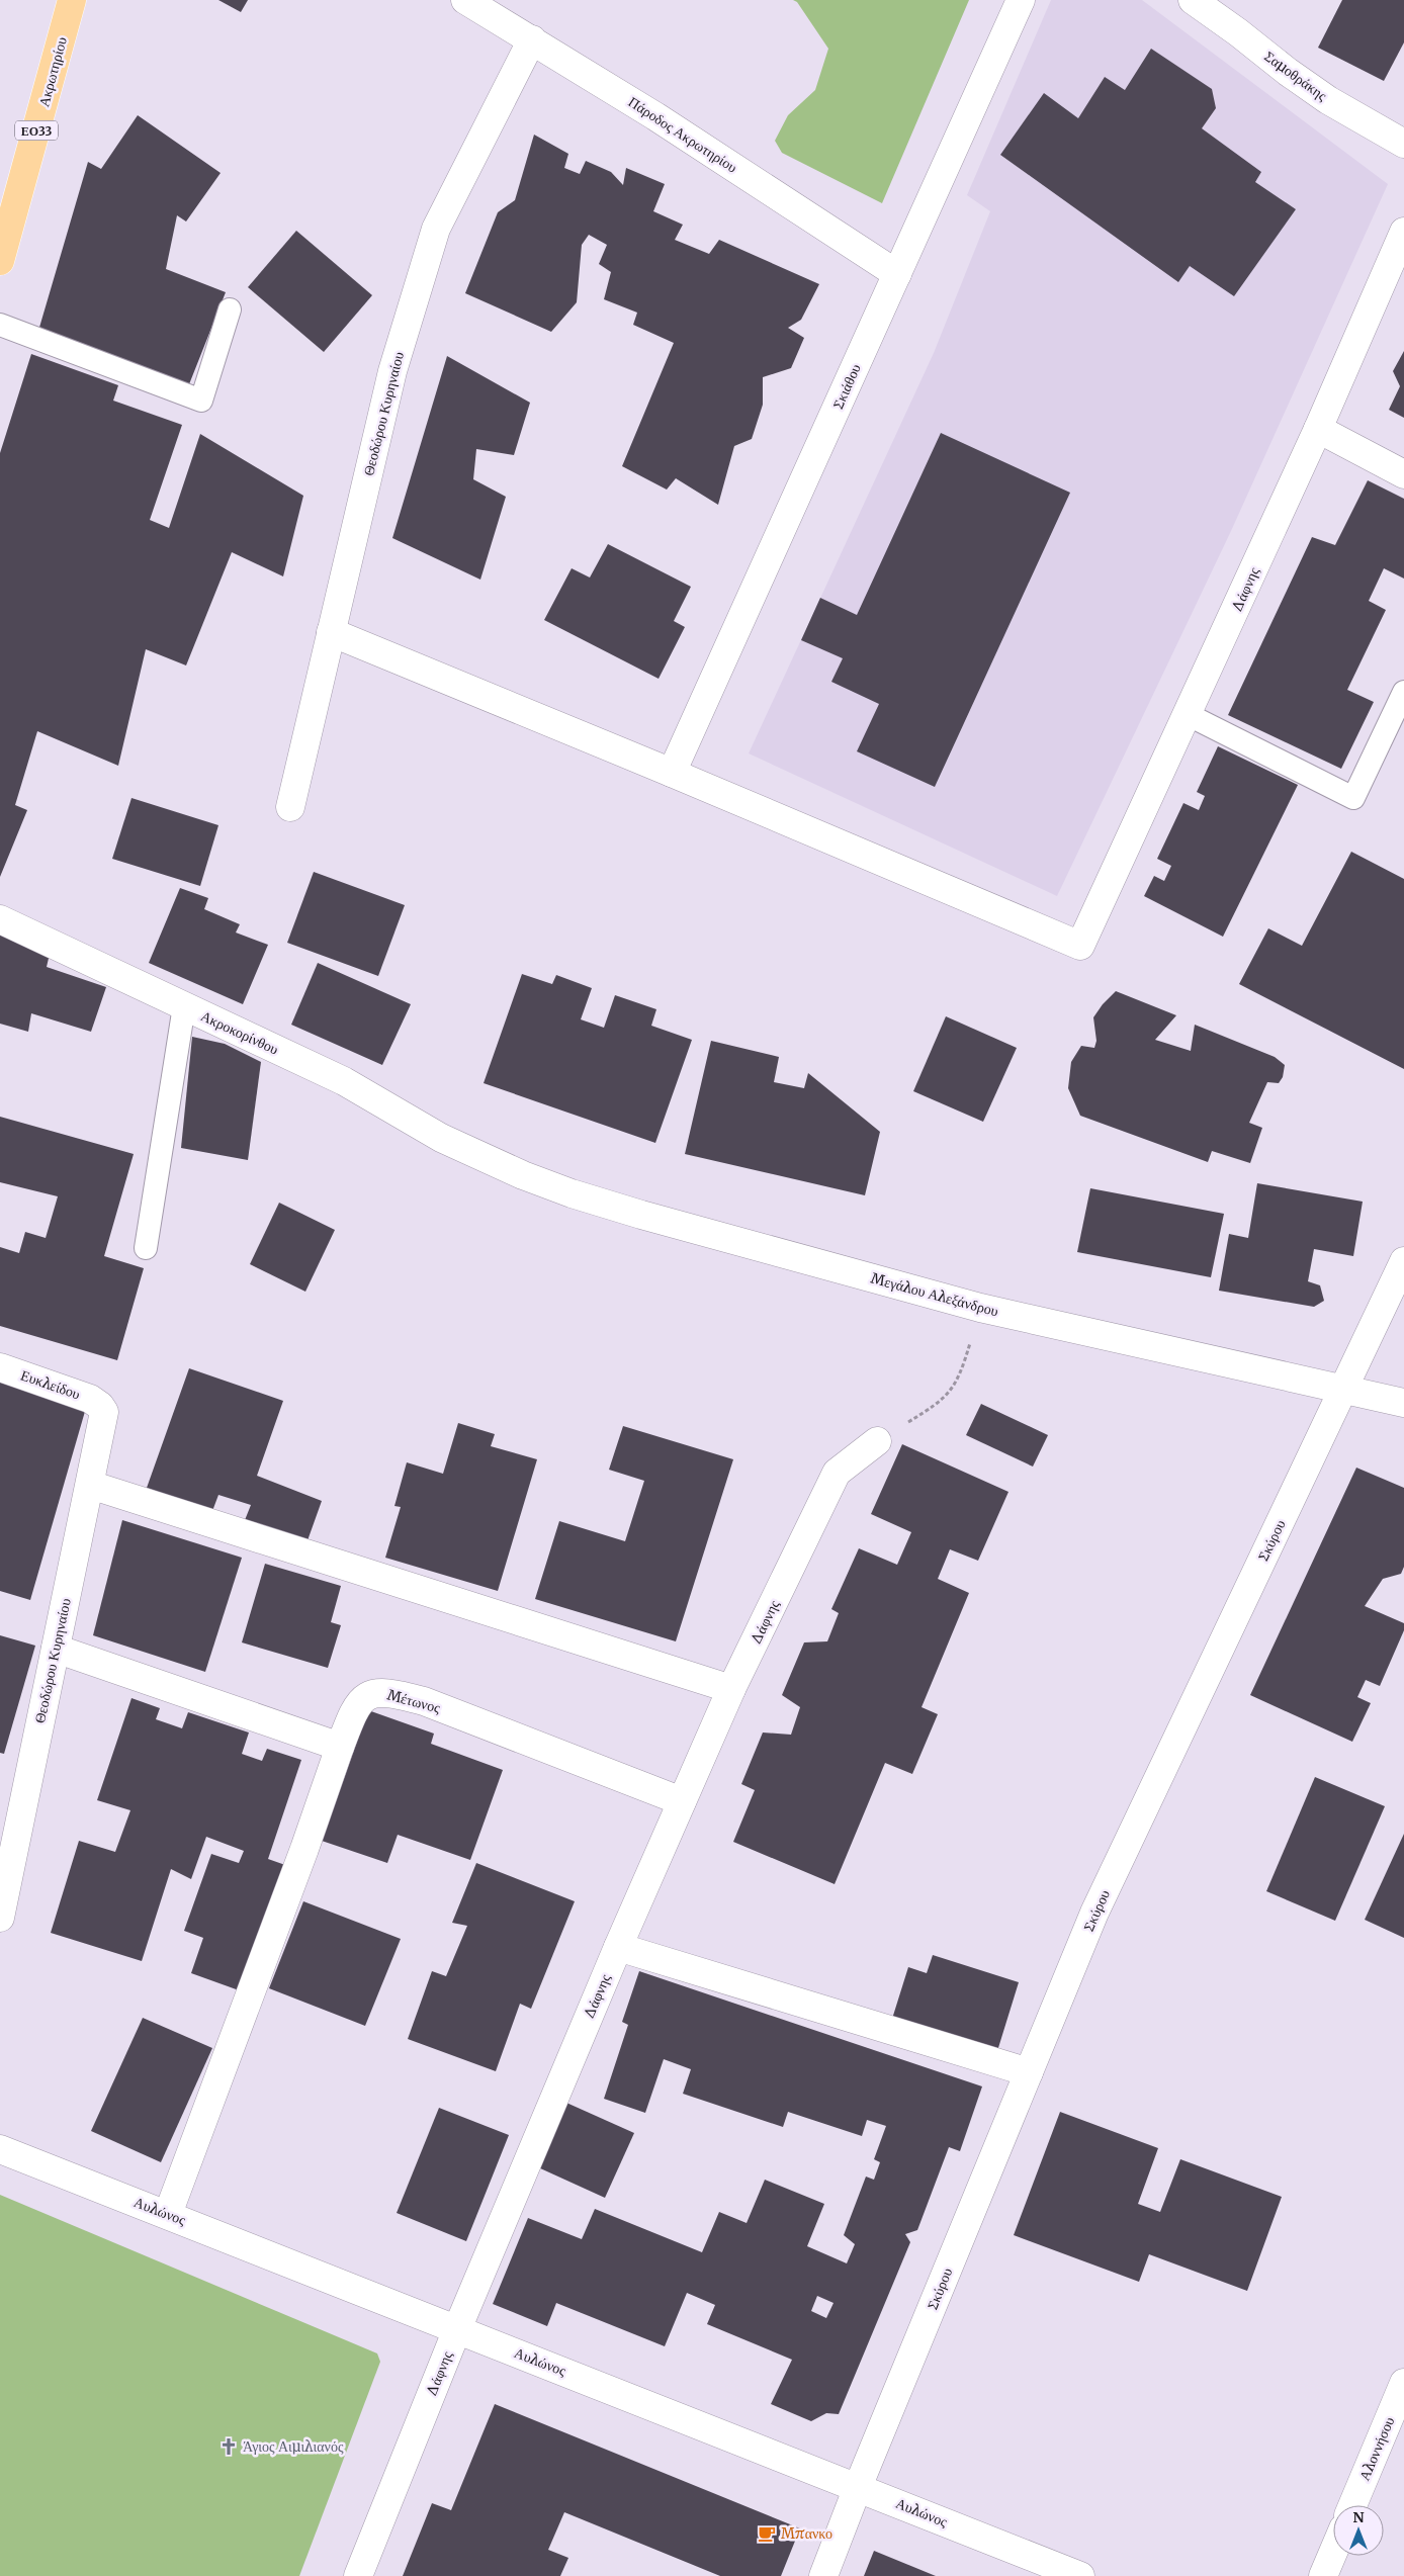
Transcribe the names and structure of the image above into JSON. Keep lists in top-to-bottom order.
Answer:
{
  "streets": {
    "main road": ["Ακρωτηρίου", "ΕΟ33"],
    "street": [
      "Σαμοθράκης",
      "Πάροδος Ακρωτηρίου",
      "Σκιάθου",
      "Θεοδώρου Κυρηναίου",
      "Δάφνης",
      "Ακροκορίνθου",
      "Μεγάλου Αλεξάνδρου",
      "Ευκλείδου",
      "Σκύρου",
      "Μέτωνος",
      "Αυλώνος",
      "Αλοννήσου"
    ]
  },
  "crossings": [
    ["Πάροδος Ακρωτηρίου", "Σκιάθου"],
    ["Πάροδος Ακρωτηρίου", "Θεοδώρου Κυρηναίου"],
    ["Σκιάθου", "Δάφνης"],
    ["Θεοδώρου Κυρηναίου", "Ευκλείδου"],
    ["Δάφνης", "Μέτωνος"],
    ["Δάφνης", "Αυλώνος"],
    ["Ακροκορίνθου", "Μεγάλου Αλεξάνδρου"],
    ["Μεγάλου Αλεξάνδρου", "Σκύρου"],
    ["Σκύρου", "Αυλώνος"],
    ["Μέτωνος", "Αυλώνος"]
  ],
  "places": {
    "church": ["Άγιος Αιμιλιανός"],
    "cafe": ["Μπανκο"]
  },
  "north": "top"
}
